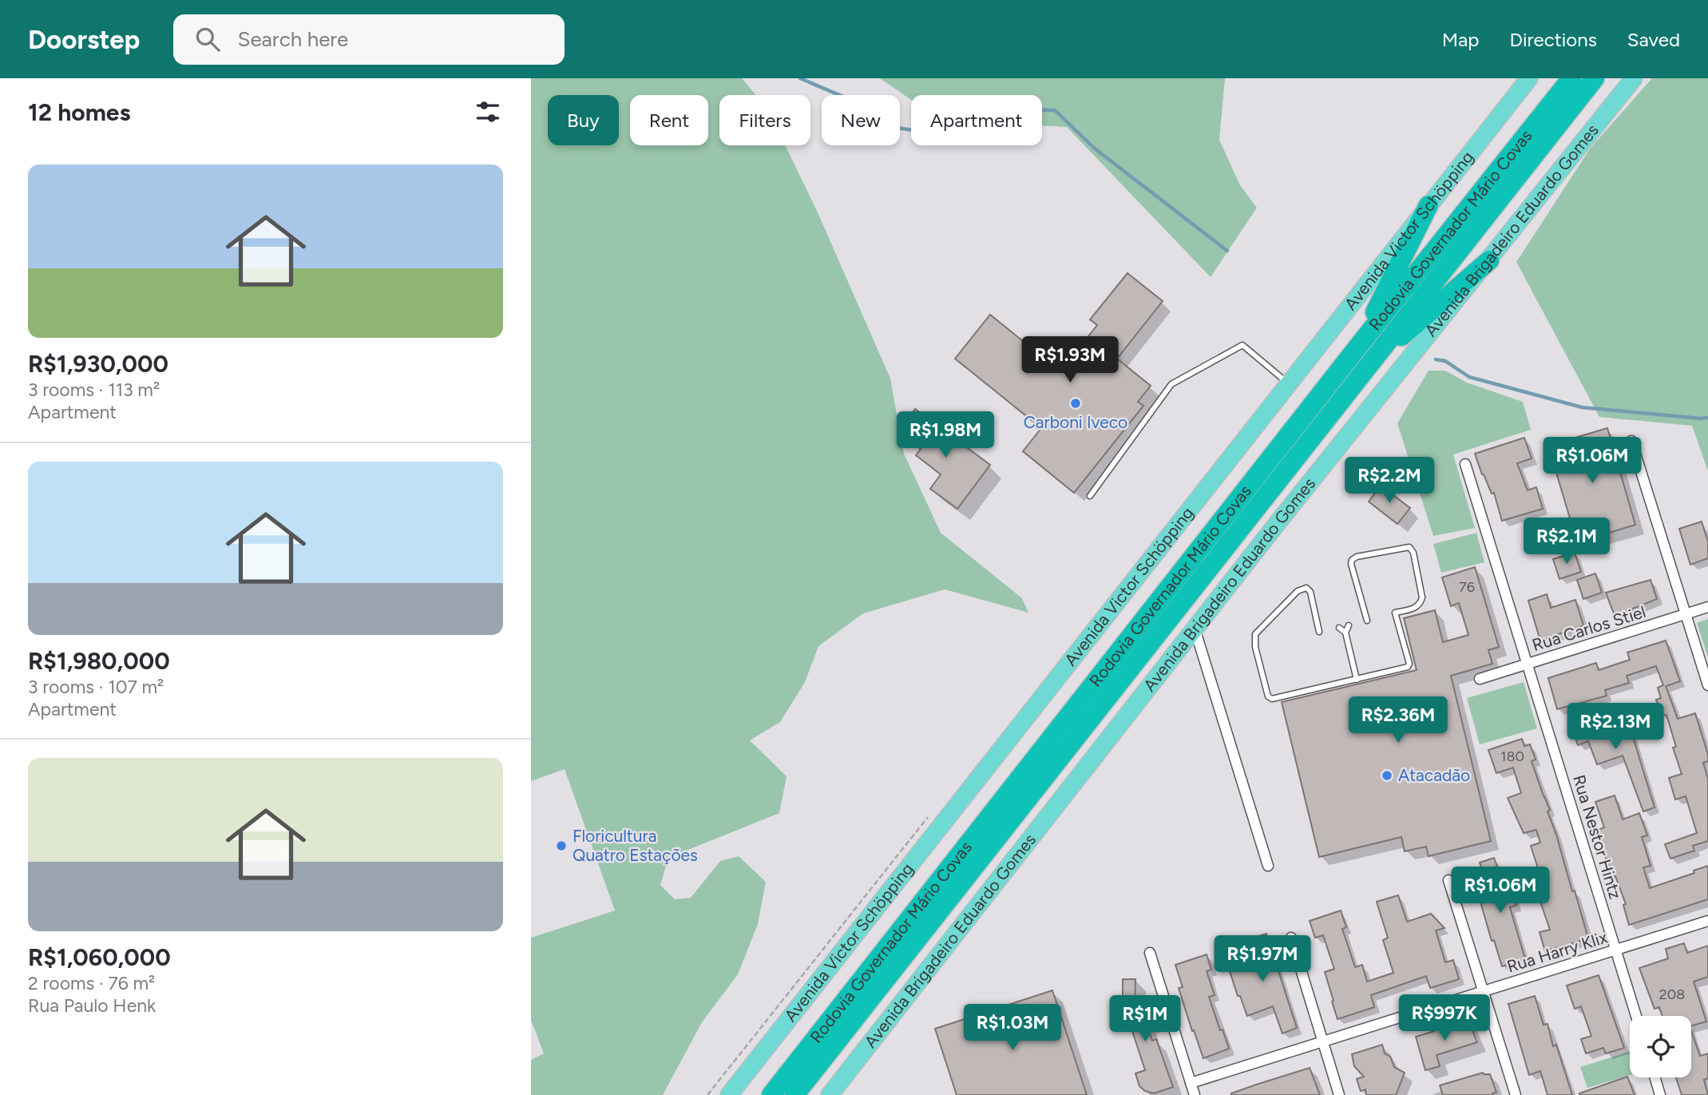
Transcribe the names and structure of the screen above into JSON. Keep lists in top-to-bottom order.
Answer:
{
  "streets": {
    "highway": ["Rodovia Governador Mário Covas"],
    "main road": ["Avenida Victor Schöpping", "Avenida Brigadeiro Eduardo Gomes"],
    "street": ["Rua Carlos Stiel", "Rua Nestor Hintz", "Rua Harry Klix"]
  },
  "crossings": [
    ["Rua Carlos Stiel", "Rua Nestor Hintz"],
    ["Rua Nestor Hintz", "Rua Harry Klix"]
  ],
  "places": ["Carboni Iveco", "Atacadão", "Floricultura Quatro Estações"],
  "house_numbers": ["76", "180", "208"],
  "page": {
    "header": "Doorstep",
    "search": "Search here",
    "nav": ["Map", "Directions", "Saved"],
    "heading": "12 homes",
    "chip": [
      "Buy",
      "Rent",
      "Filters",
      "New",
      "Apartment"
    ],
    "list": [
      {
        "name": "R$1,930,000",
        "note": "3 rooms · 113 m² · Apartment"
      },
      {
        "name": "R$1,980,000",
        "note": "3 rooms · 107 m² · Apartment"
      },
      {
        "name": "R$1,060,000",
        "note": "2 rooms · 76 m² · Rua Paulo Henk"
      }
    ],
    "price": [
      "R$1.93M",
      "R$1.98M",
      "R$1.06M",
      "R$2.2M",
      "R$2.1M",
      "R$2.36M",
      "R$2.13M",
      "R$1.06M",
      "R$1.97M",
      "R$997K",
      "R$1M",
      "R$1.03M"
    ]
  }
}
